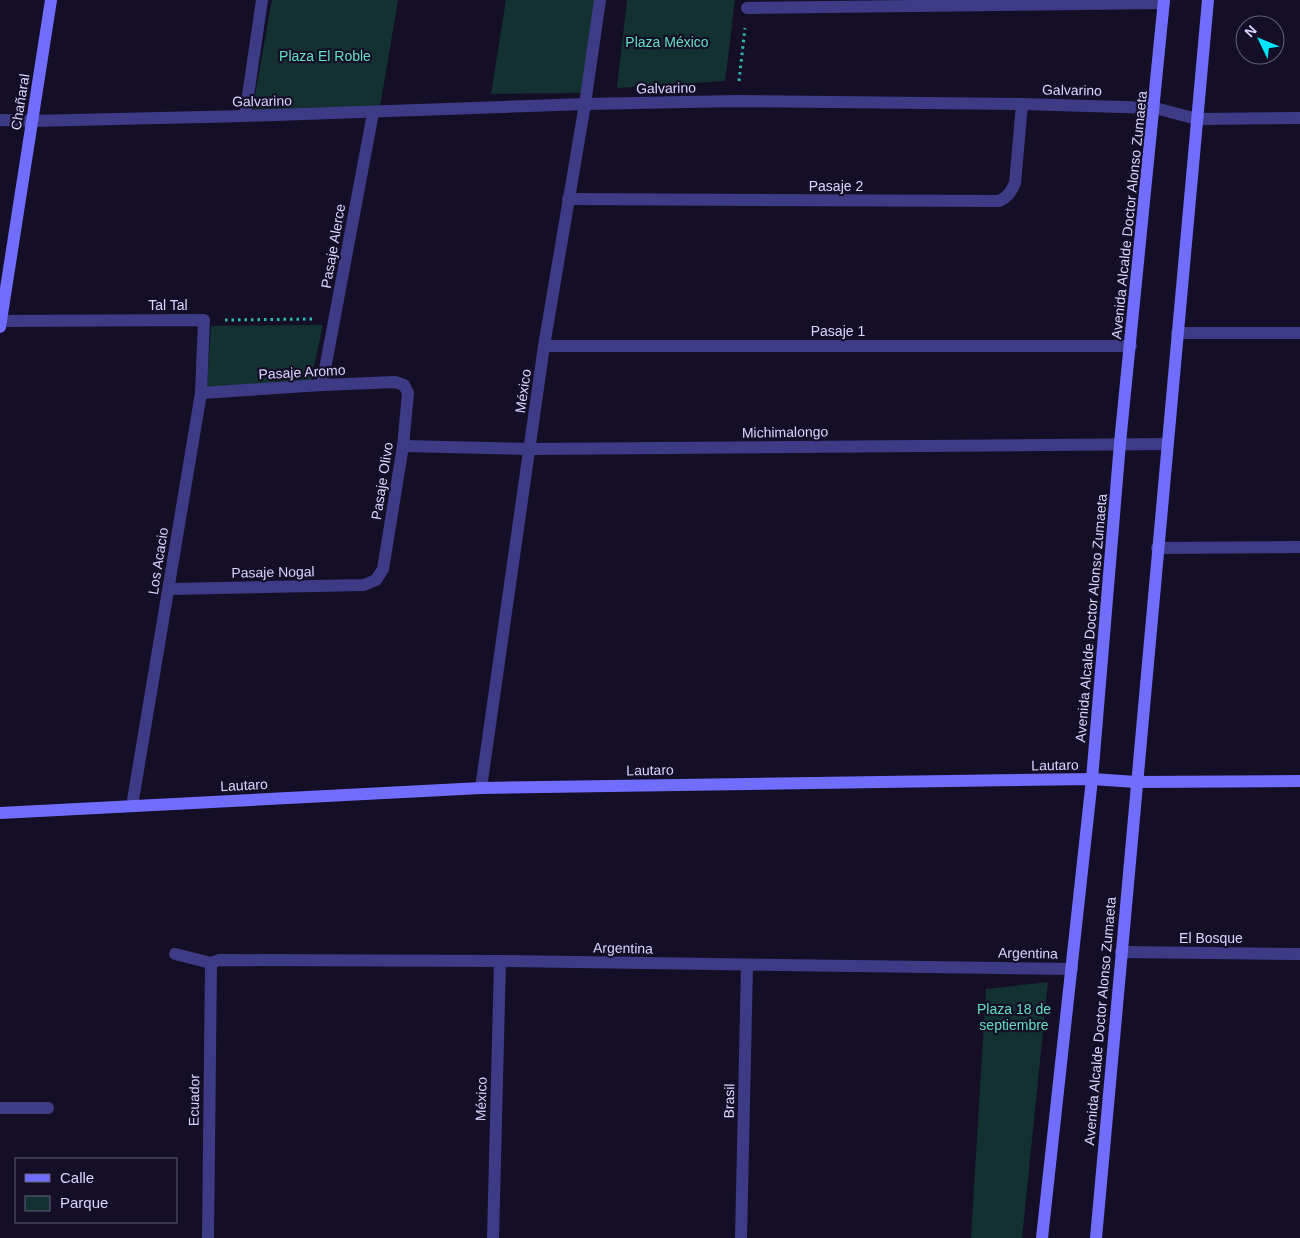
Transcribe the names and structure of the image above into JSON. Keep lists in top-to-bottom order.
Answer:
{
  "streets": {
    "street": [
      "Galvarino",
      "Chañaral",
      "Pasaje 2",
      "Avenida Alcalde Doctor Alonso Zumaeta",
      "Pasaje Alerce",
      "Tal Tal",
      "Pasaje 1",
      "Pasaje Aromo",
      "México",
      "Michimalongo",
      "Pasaje Olivo",
      "Los Acacio",
      "Pasaje Nogal",
      "Lautaro",
      "El Bosque",
      "Argentina",
      "Ecuador",
      "Brasil"
    ]
  },
  "crossings": [
    ["Galvarino", "Chañaral"],
    ["Galvarino", "Pasaje 2"],
    ["Galvarino", "Avenida Alcalde Doctor Alonso Zumaeta"],
    ["Galvarino", "Pasaje Alerce"],
    ["Galvarino", "México"],
    ["Chañaral", "Tal Tal"],
    ["Pasaje 2", "México"],
    ["Avenida Alcalde Doctor Alonso Zumaeta", "Pasaje 1"],
    ["Avenida Alcalde Doctor Alonso Zumaeta", "Michimalongo"],
    ["Avenida Alcalde Doctor Alonso Zumaeta", "Lautaro"],
    ["Avenida Alcalde Doctor Alonso Zumaeta", "El Bosque"],
    ["Avenida Alcalde Doctor Alonso Zumaeta", "Argentina"],
    ["Pasaje Alerce", "Tal Tal"],
    ["Pasaje Alerce", "Pasaje Aromo"],
    ["Tal Tal", "Los Acacio"],
    ["Pasaje 1", "México"],
    ["Pasaje Aromo", "Pasaje Olivo"],
    ["Pasaje Aromo", "Los Acacio"],
    ["México", "Michimalongo"],
    ["México", "Lautaro"],
    ["México", "Argentina"],
    ["Michimalongo", "Pasaje Olivo"],
    ["Pasaje Olivo", "Pasaje Nogal"],
    ["Los Acacio", "Pasaje Nogal"],
    ["Los Acacio", "Lautaro"],
    ["Argentina", "Ecuador"],
    ["Argentina", "Brasil"]
  ],
  "parks": ["Plaza México", "Plaza El Roble", "Plaza 18 de septiembre"],
  "legend": ["Calle", "Parque"],
  "north": "top left"
}
